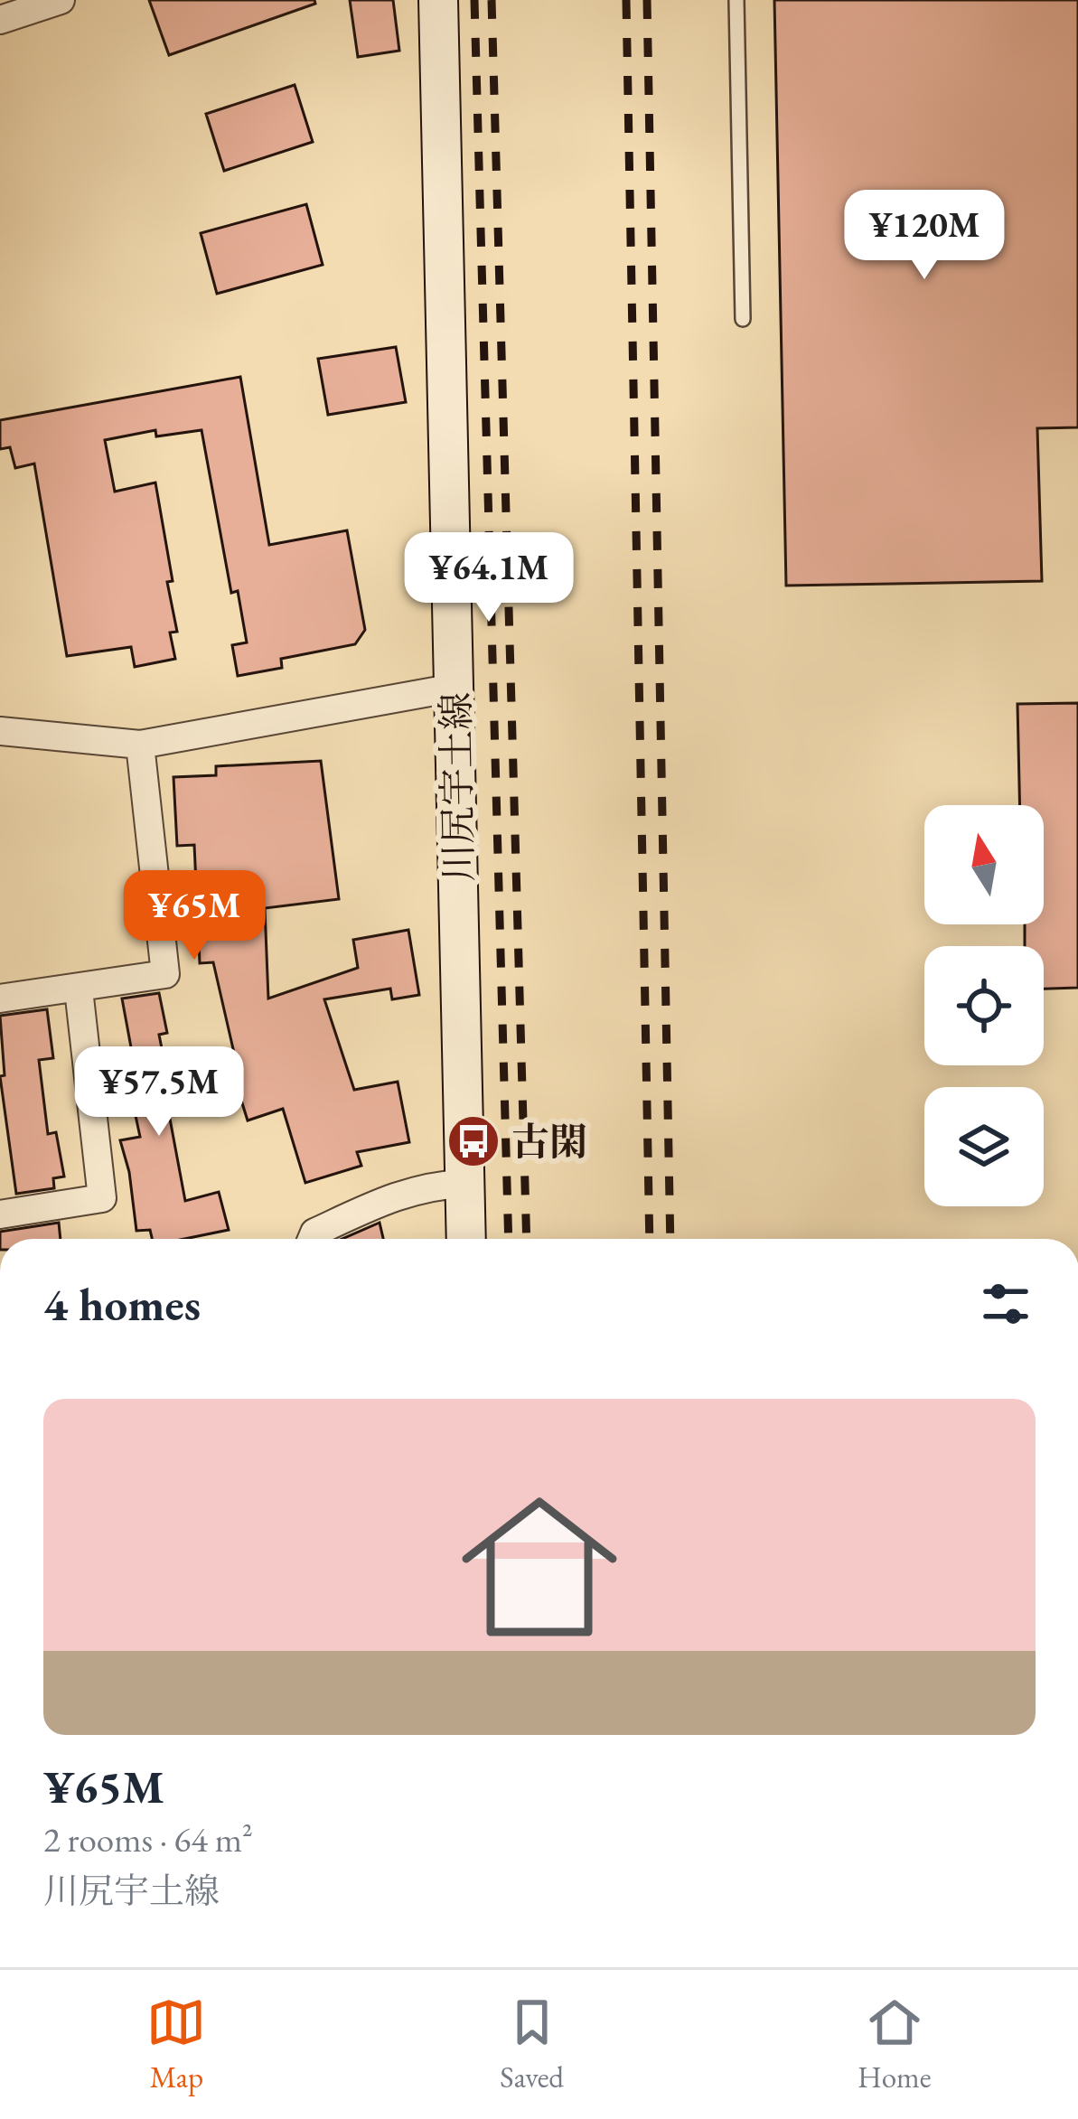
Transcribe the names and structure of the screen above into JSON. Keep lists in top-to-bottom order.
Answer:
{
  "streets": {
    "main road": ["川尻宇土線"]
  },
  "places": {
    "bus stop": ["古閑"]
  },
  "north": "top",
  "page": {
    "price": [
      "¥120M",
      "¥64.1M",
      "¥65M",
      "¥57.5M"
    ],
    "heading": "4 homes",
    "list": [
      {
        "name": "¥65M",
        "note": "2 rooms · 64 m² · 川尻宇土線"
      }
    ],
    "tabs": ["Map", "Saved", "Home"]
  }
}
